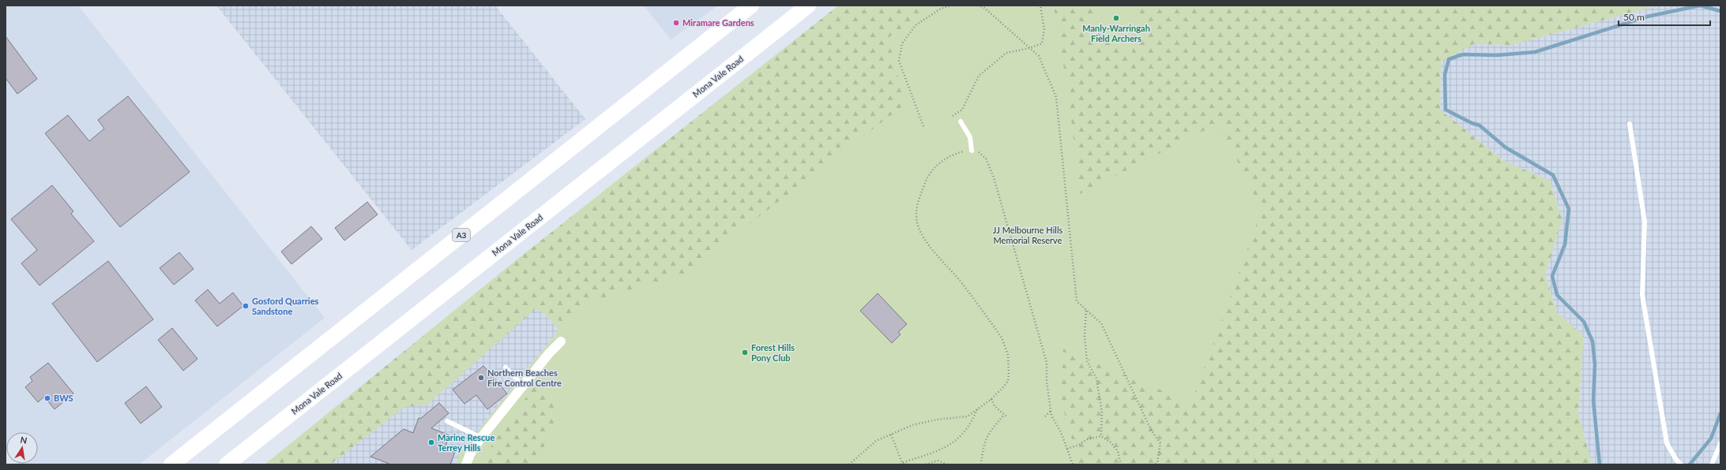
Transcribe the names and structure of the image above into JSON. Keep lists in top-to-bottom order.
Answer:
{
  "streets": {
    "highway": ["Mona Vale Road", "A3"]
  },
  "parks": ["JJ Melbourne Hills Memorial Reserve"],
  "places": [
    "Manly-Warringah Field Archers",
    "Miramare Gardens",
    "Gosford Quarries Sandstone",
    "Forest Hills Pony Club",
    "Northern Beaches Fire Control Centre",
    "BWS",
    "Marine Rescue Terrey Hills"
  ],
  "scale_bar": "50 m",
  "north": "top"
}
